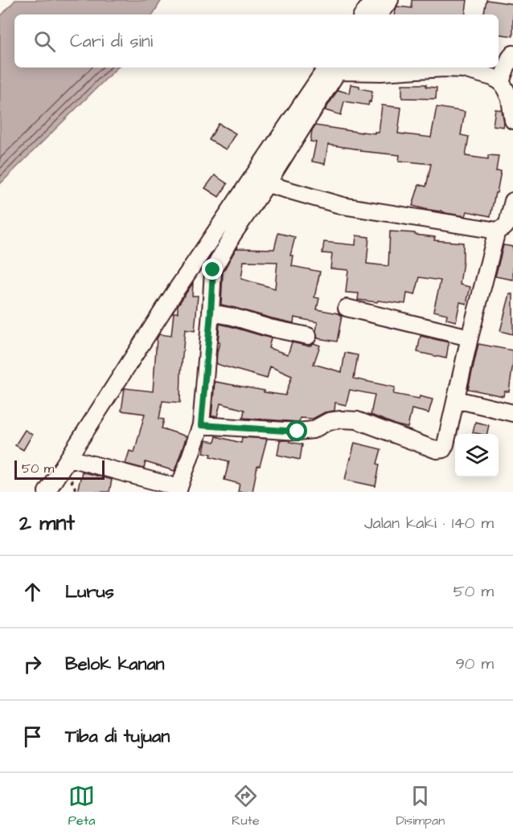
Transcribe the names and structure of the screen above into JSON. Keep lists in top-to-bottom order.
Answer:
{
  "scale_bar": "50 m",
  "page": {
    "search": "Cari di sini",
    "scale": "50 m",
    "heading": ["2 mnt", "Jalan kaki · 140 m"],
    "list": [
      ["Lurus", "50 m"],
      ["Belok kanan", "90 m"],
      "Tiba di tujuan"
    ],
    "nav": ["Peta", "Rute", "Disimpan"]
  }
}
